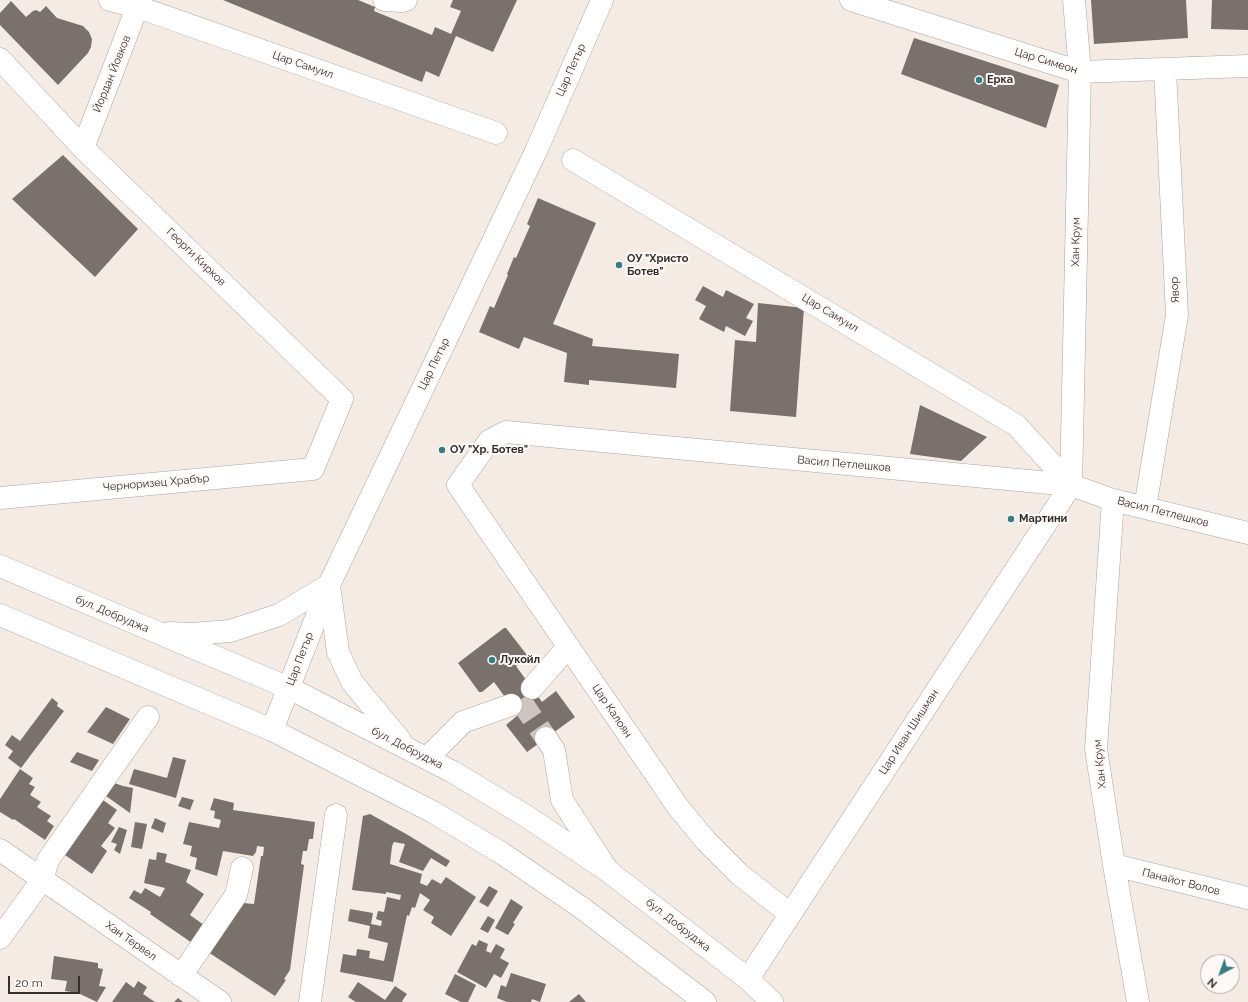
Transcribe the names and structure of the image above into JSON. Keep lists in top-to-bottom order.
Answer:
{
  "streets": {
    "street": [
      "Цар Симеон",
      "Цар Самуил",
      "Цар Петър",
      "Йордан Йовков",
      "Хан Крум",
      "Георги Кирков",
      "Явор",
      "Васил Петлешков",
      "Черноризец Храбър",
      "бул. Добруджа",
      "Цар Калоян",
      "Цар Иван Шишман",
      "Панайот Волов",
      "Хан Тервел"
    ]
  },
  "crossings": [
    ["Цар Симеон", "Хан Крум"],
    ["Цар Симеон", "Явор"],
    ["Цар Самуил", "Йордан Йовков"],
    ["Цар Самуил", "Хан Крум"],
    ["Цар Самуил", "Васил Петлешков"],
    ["Цар Самуил", "Цар Иван Шишман"],
    ["Цар Петър", "бул. Добруджа"],
    ["Йордан Йовков", "Георги Кирков"],
    ["Хан Крум", "Васил Петлешков"],
    ["Хан Крум", "Цар Иван Шишман"],
    ["Хан Крум", "Панайот Волов"],
    ["Георги Кирков", "Черноризец Храбър"],
    ["Явор", "Васил Петлешков"],
    ["Васил Петлешков", "Цар Калоян"],
    ["Васил Петлешков", "Цар Иван Шишман"],
    ["бул. Добруджа", "Цар Иван Шишман"],
    ["Цар Калоян", "Цар Иван Шишман"]
  ],
  "places": [
    "Ерка",
    "ОУ \"Христо Ботев\"",
    "ОУ \"Хр. Ботев\"",
    "Мартини",
    "Лукойл"
  ],
  "scale_bar": "20 m",
  "north": "bottom left"
}
